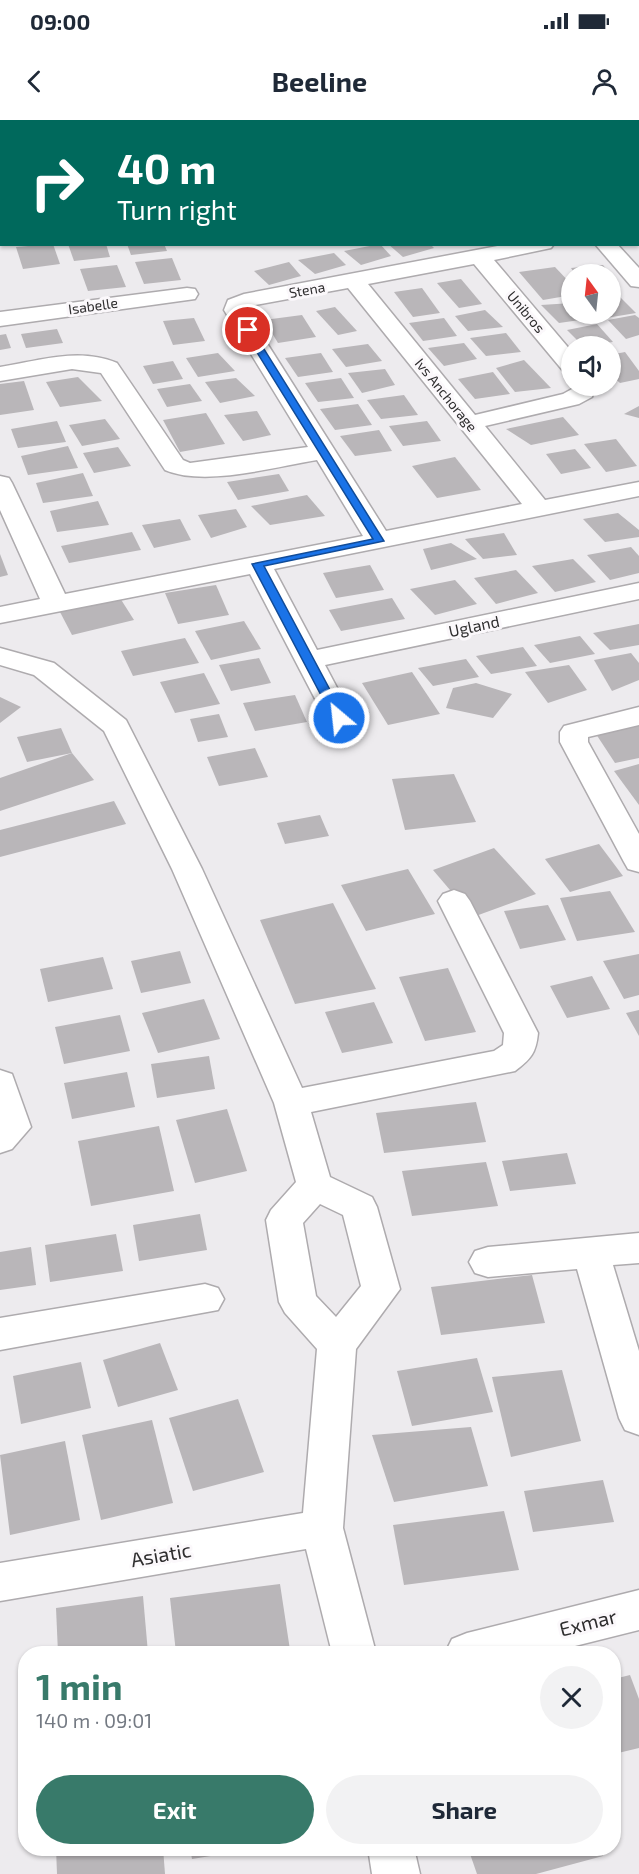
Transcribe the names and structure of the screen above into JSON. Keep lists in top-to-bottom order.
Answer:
{
  "streets": {
    "street": [
      "Stena",
      "Isabelle",
      "Unibros",
      "Ivs Anchorage",
      "Ugland",
      "Asiatic",
      "Exmar"
    ]
  },
  "crossings": [
    ["Stena", "Unibros"],
    ["Stena", "Ivs Anchorage"]
  ],
  "north": "top",
  "page": {
    "status": "09:00",
    "header": "Beeline",
    "turn": ["40 m", "Turn right"],
    "heading": ["1 min", "140 m · 09:01"],
    "buttons": ["Exit", "Share"]
  }
}
